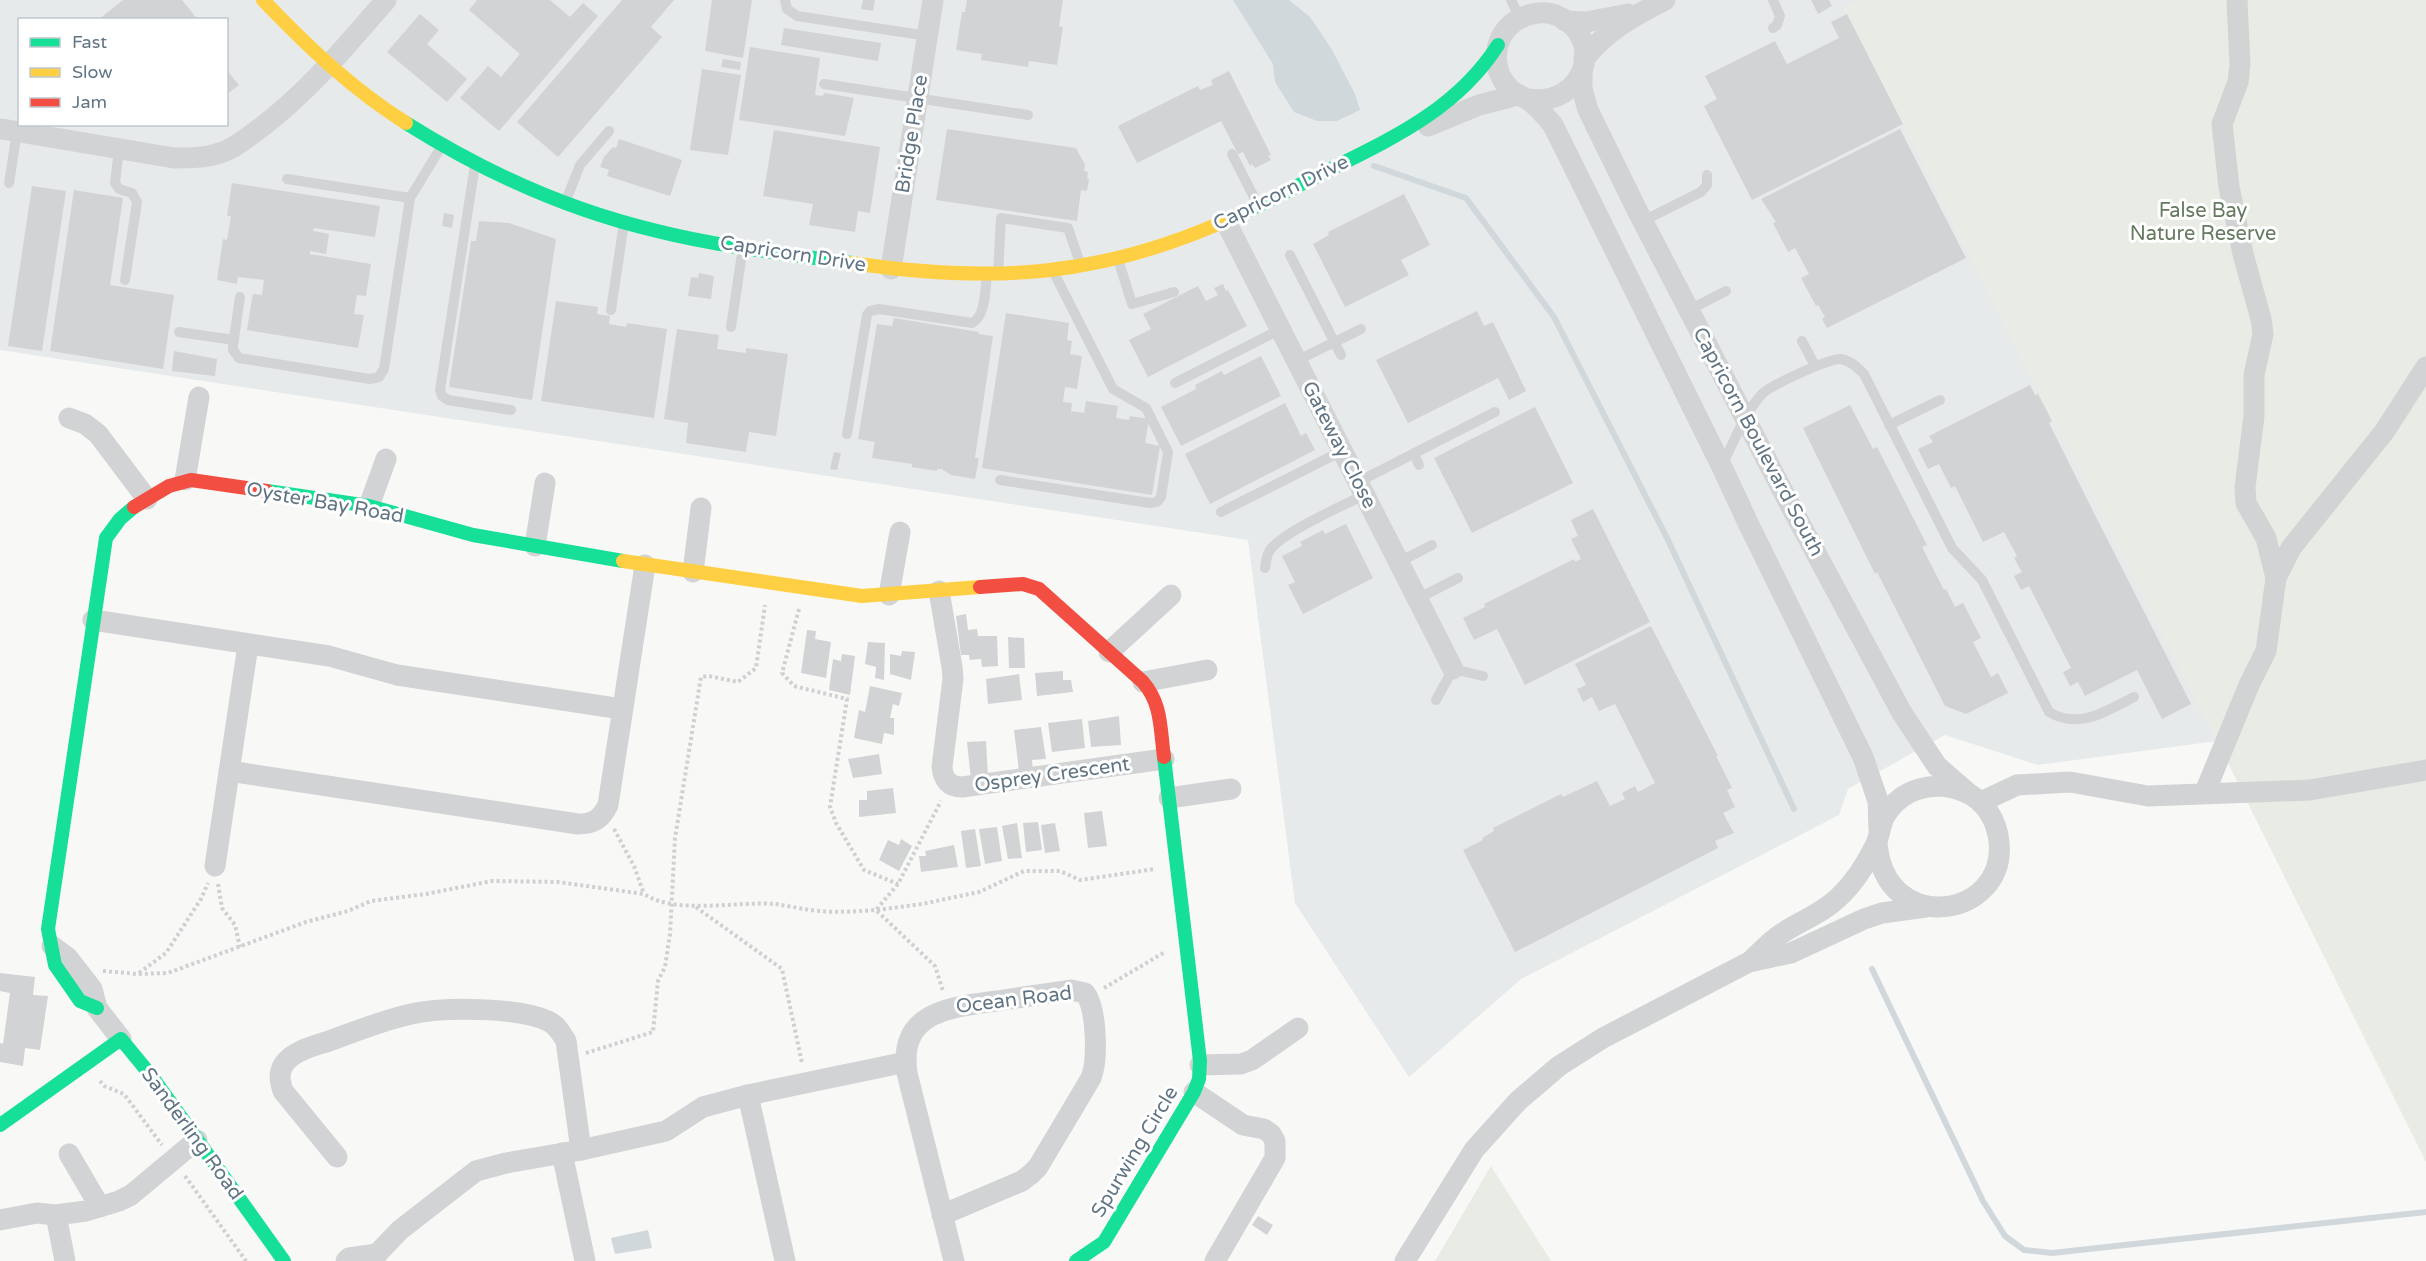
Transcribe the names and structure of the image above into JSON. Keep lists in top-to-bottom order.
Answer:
{
  "streets": {
    "street": [
      "Bridge Place",
      "Capricorn Drive",
      "Capricorn Boulevard South",
      "Gateway Close",
      "Oyster Bay Road",
      "Osprey Crescent",
      "Ocean Road",
      "Sanderling Road",
      "Spurwing Circle"
    ]
  },
  "crossings": [
    ["Bridge Place", "Capricorn Drive"],
    ["Capricorn Drive", "Capricorn Boulevard South"],
    ["Capricorn Drive", "Gateway Close"],
    ["Osprey Crescent", "Spurwing Circle"]
  ],
  "parks": ["False Bay Nature Reserve"],
  "legend": ["Fast", "Slow", "Jam"]
}
